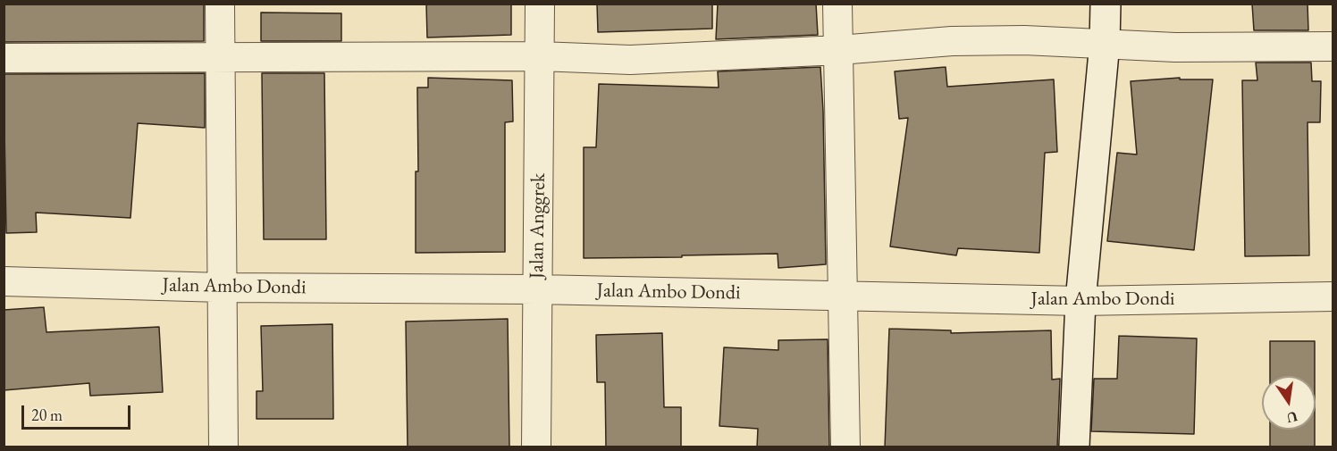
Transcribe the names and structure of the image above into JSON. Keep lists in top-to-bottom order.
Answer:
{
  "streets": {
    "street": ["Jalan Anggrek", "Jalan Ambo Dondi"]
  },
  "crossings": [
    ["Jalan Anggrek", "Jalan Ambo Dondi"]
  ],
  "scale_bar": "20 m",
  "north": "bottom"
}
